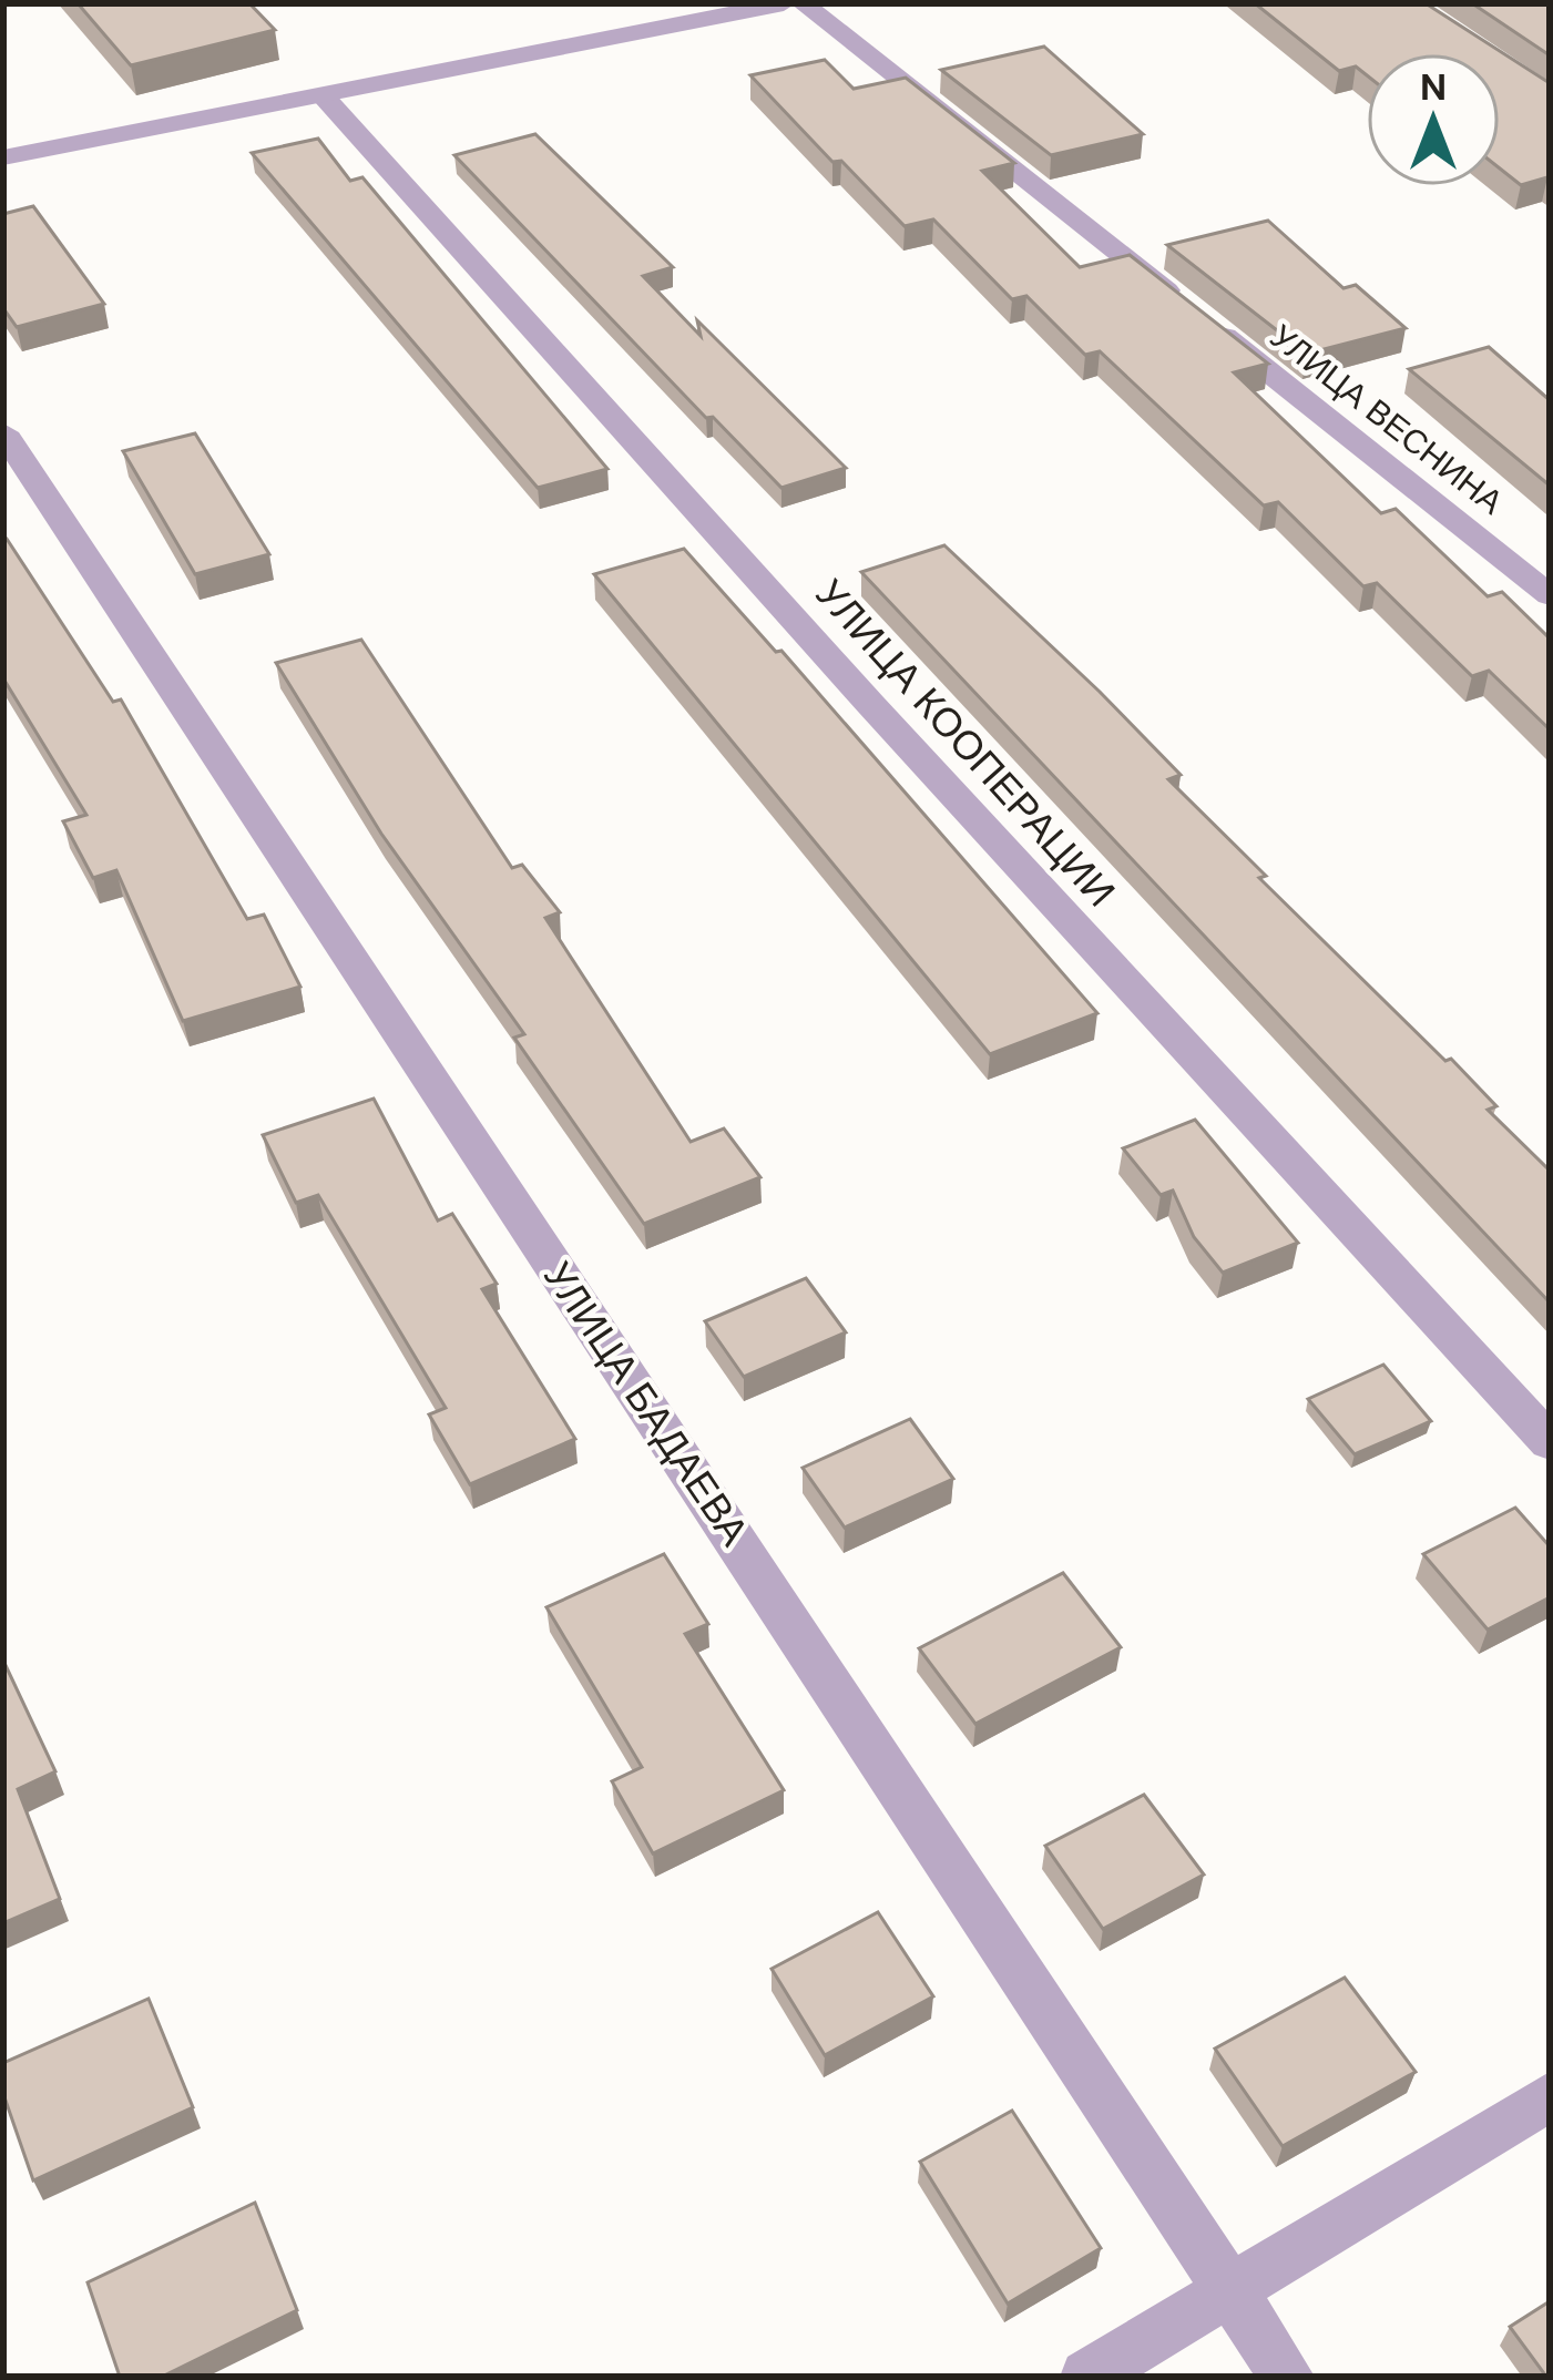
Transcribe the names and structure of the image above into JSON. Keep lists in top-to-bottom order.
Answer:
{
  "streets": {
    "street": ["УЛИЦА ВЕСНИНА", "УЛИЦА КООПЕРАЦИИ", "УЛИЦА БАДАЕВА"]
  },
  "north": "top"
}
